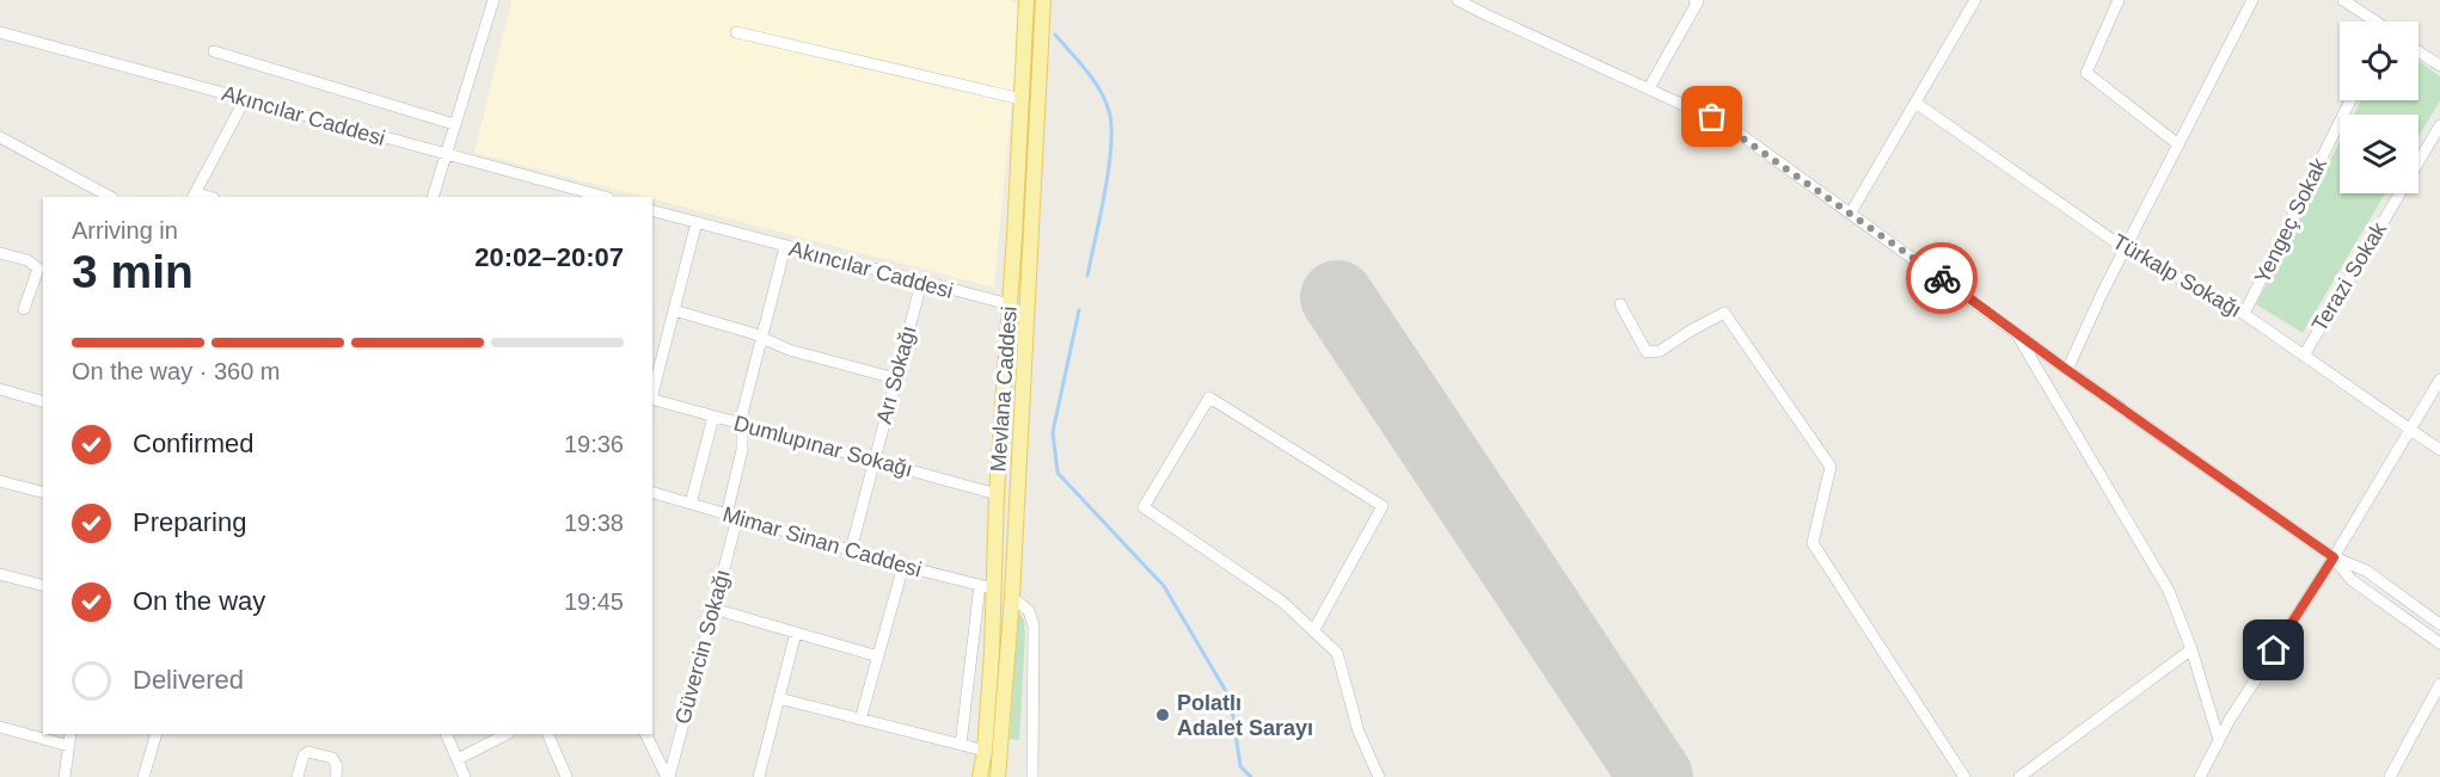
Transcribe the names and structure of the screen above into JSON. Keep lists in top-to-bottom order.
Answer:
{
  "streets": {
    "main road": ["Mevlana Caddesi"],
    "street": [
      "Akıncılar Caddesi",
      "Yengeç Sokak",
      "Türkalp Sokağı",
      "Terazi Sokak",
      "Arı Sokağı",
      "Dumlupınar Sokağı",
      "Mimar Sinan Caddesi",
      "Güvercin Sokağı"
    ]
  },
  "crossings": [
    ["Akıncılar Caddesi", "Arı Sokağı"],
    ["Akıncılar Caddesi", "Mevlana Caddesi"],
    ["Akıncılar Caddesi", "Güvercin Sokağı"],
    ["Yengeç Sokak", "Türkalp Sokağı"],
    ["Türkalp Sokağı", "Terazi Sokak"],
    ["Arı Sokağı", "Dumlupınar Sokağı"],
    ["Arı Sokağı", "Mimar Sinan Caddesi"],
    ["Mevlana Caddesi", "Dumlupınar Sokağı"],
    ["Mevlana Caddesi", "Mimar Sinan Caddesi"],
    ["Dumlupınar Sokağı", "Güvercin Sokağı"],
    ["Mimar Sinan Caddesi", "Güvercin Sokağı"]
  ],
  "places": ["Polatlı Adalet Sarayı"],
  "page": {
    "heading": ["3 min", "Arriving in", "20:02–20:07"],
    "bar": "On the way · 360 m",
    "list": [
      ["Confirmed", "19:36"],
      ["Preparing", "19:38"],
      ["On the way", "19:45"],
      "Delivered"
    ]
  }
}
